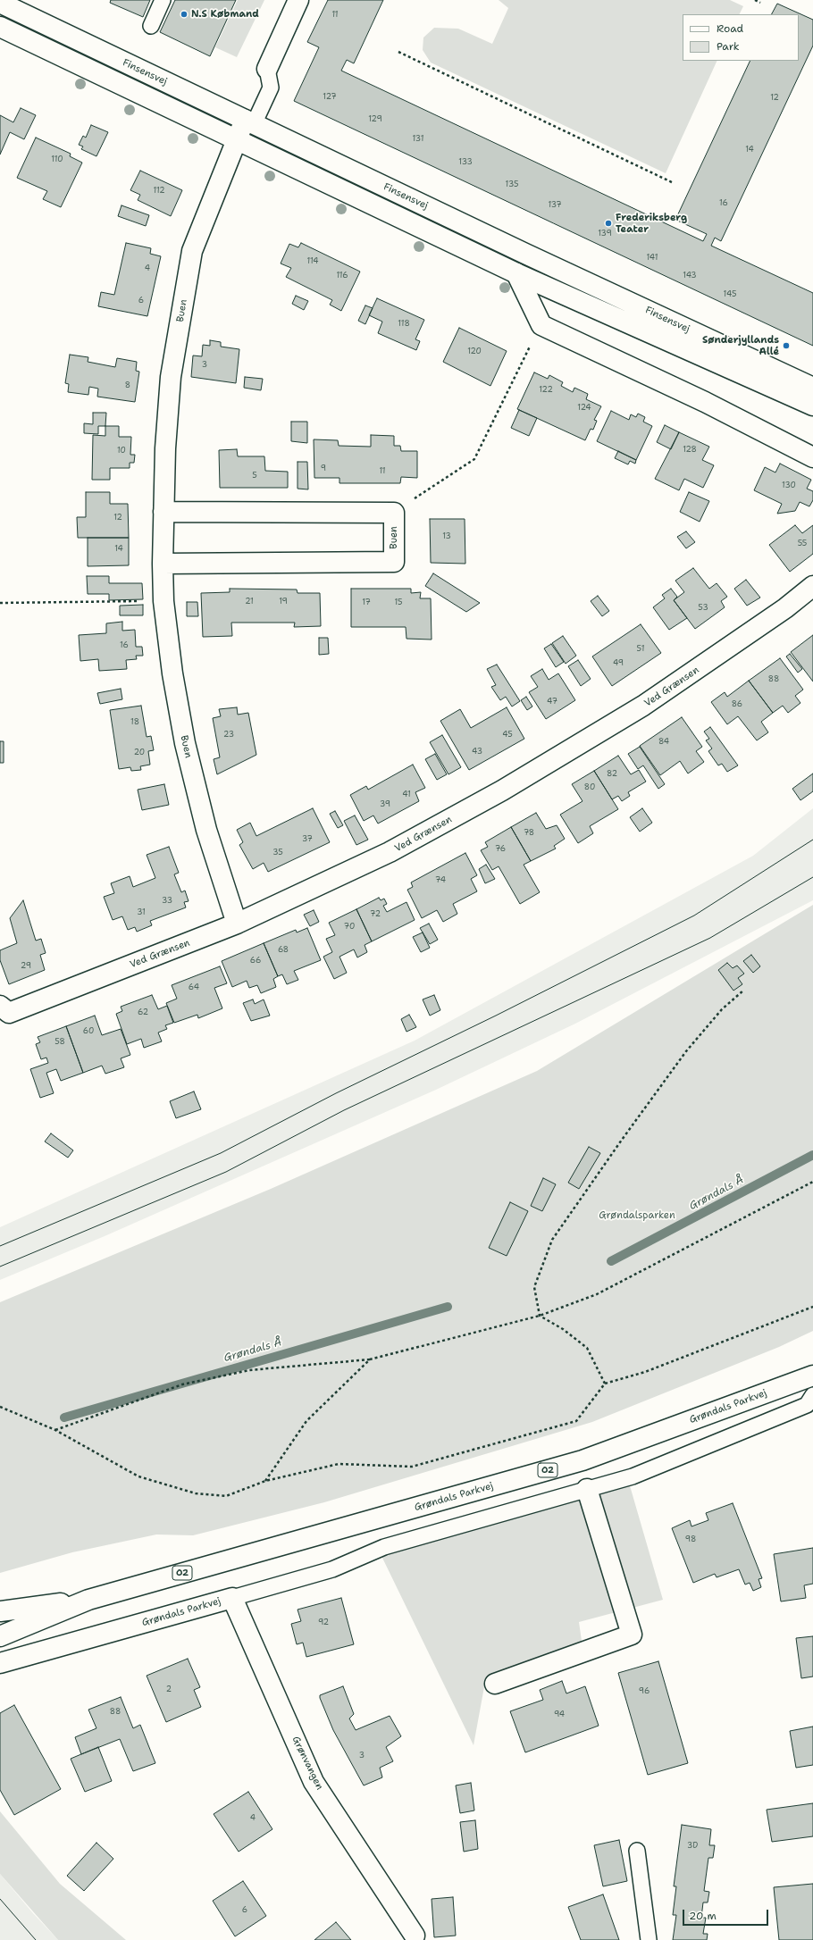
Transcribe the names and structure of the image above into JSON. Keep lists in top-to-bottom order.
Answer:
{
  "streets": {
    "street": [
      "Finsensvej",
      "Buen",
      "Ved Grænsen",
      "Grøndals Parkvej",
      "O2",
      "Grønvangen"
    ]
  },
  "crossings": [
    ["Finsensvej", "Buen"],
    ["Buen", "Ved Grænsen"],
    ["Grøndals Parkvej", "Grønvangen"]
  ],
  "water": ["Grøndals Å"],
  "parks": ["Grøndalsparken"],
  "places": ["N.S Købmand", "Frederiksberg Teater", "Sønderjyllands Allé"],
  "house_numbers": [
    "11",
    "127",
    "12",
    "129",
    "131",
    "14",
    "110",
    "133",
    "135",
    "112",
    "16",
    "137",
    "139",
    "141",
    "114",
    "4",
    "116",
    "143",
    "145",
    "6",
    "118",
    "120",
    "3",
    "8",
    "122",
    "124",
    "128",
    "10",
    "9",
    "11",
    "5",
    "130",
    "12",
    "13",
    "55",
    "14",
    "21",
    "19",
    "17",
    "15",
    "53",
    "16",
    "51",
    "49",
    "88",
    "47",
    "86",
    "18",
    "23",
    "45",
    "84",
    "43",
    "20",
    "82",
    "80",
    "41",
    "39",
    "78",
    "37",
    "76",
    "35",
    "74",
    "33",
    "31",
    "72",
    "70",
    "68",
    "66",
    "29",
    "64",
    "62",
    "60",
    "58",
    "98",
    "92",
    "2",
    "96",
    "88",
    "94",
    "3",
    "4",
    "3D",
    "6"
  ],
  "legend": ["Road", "Park"],
  "scale_bar": "20 m"
}
